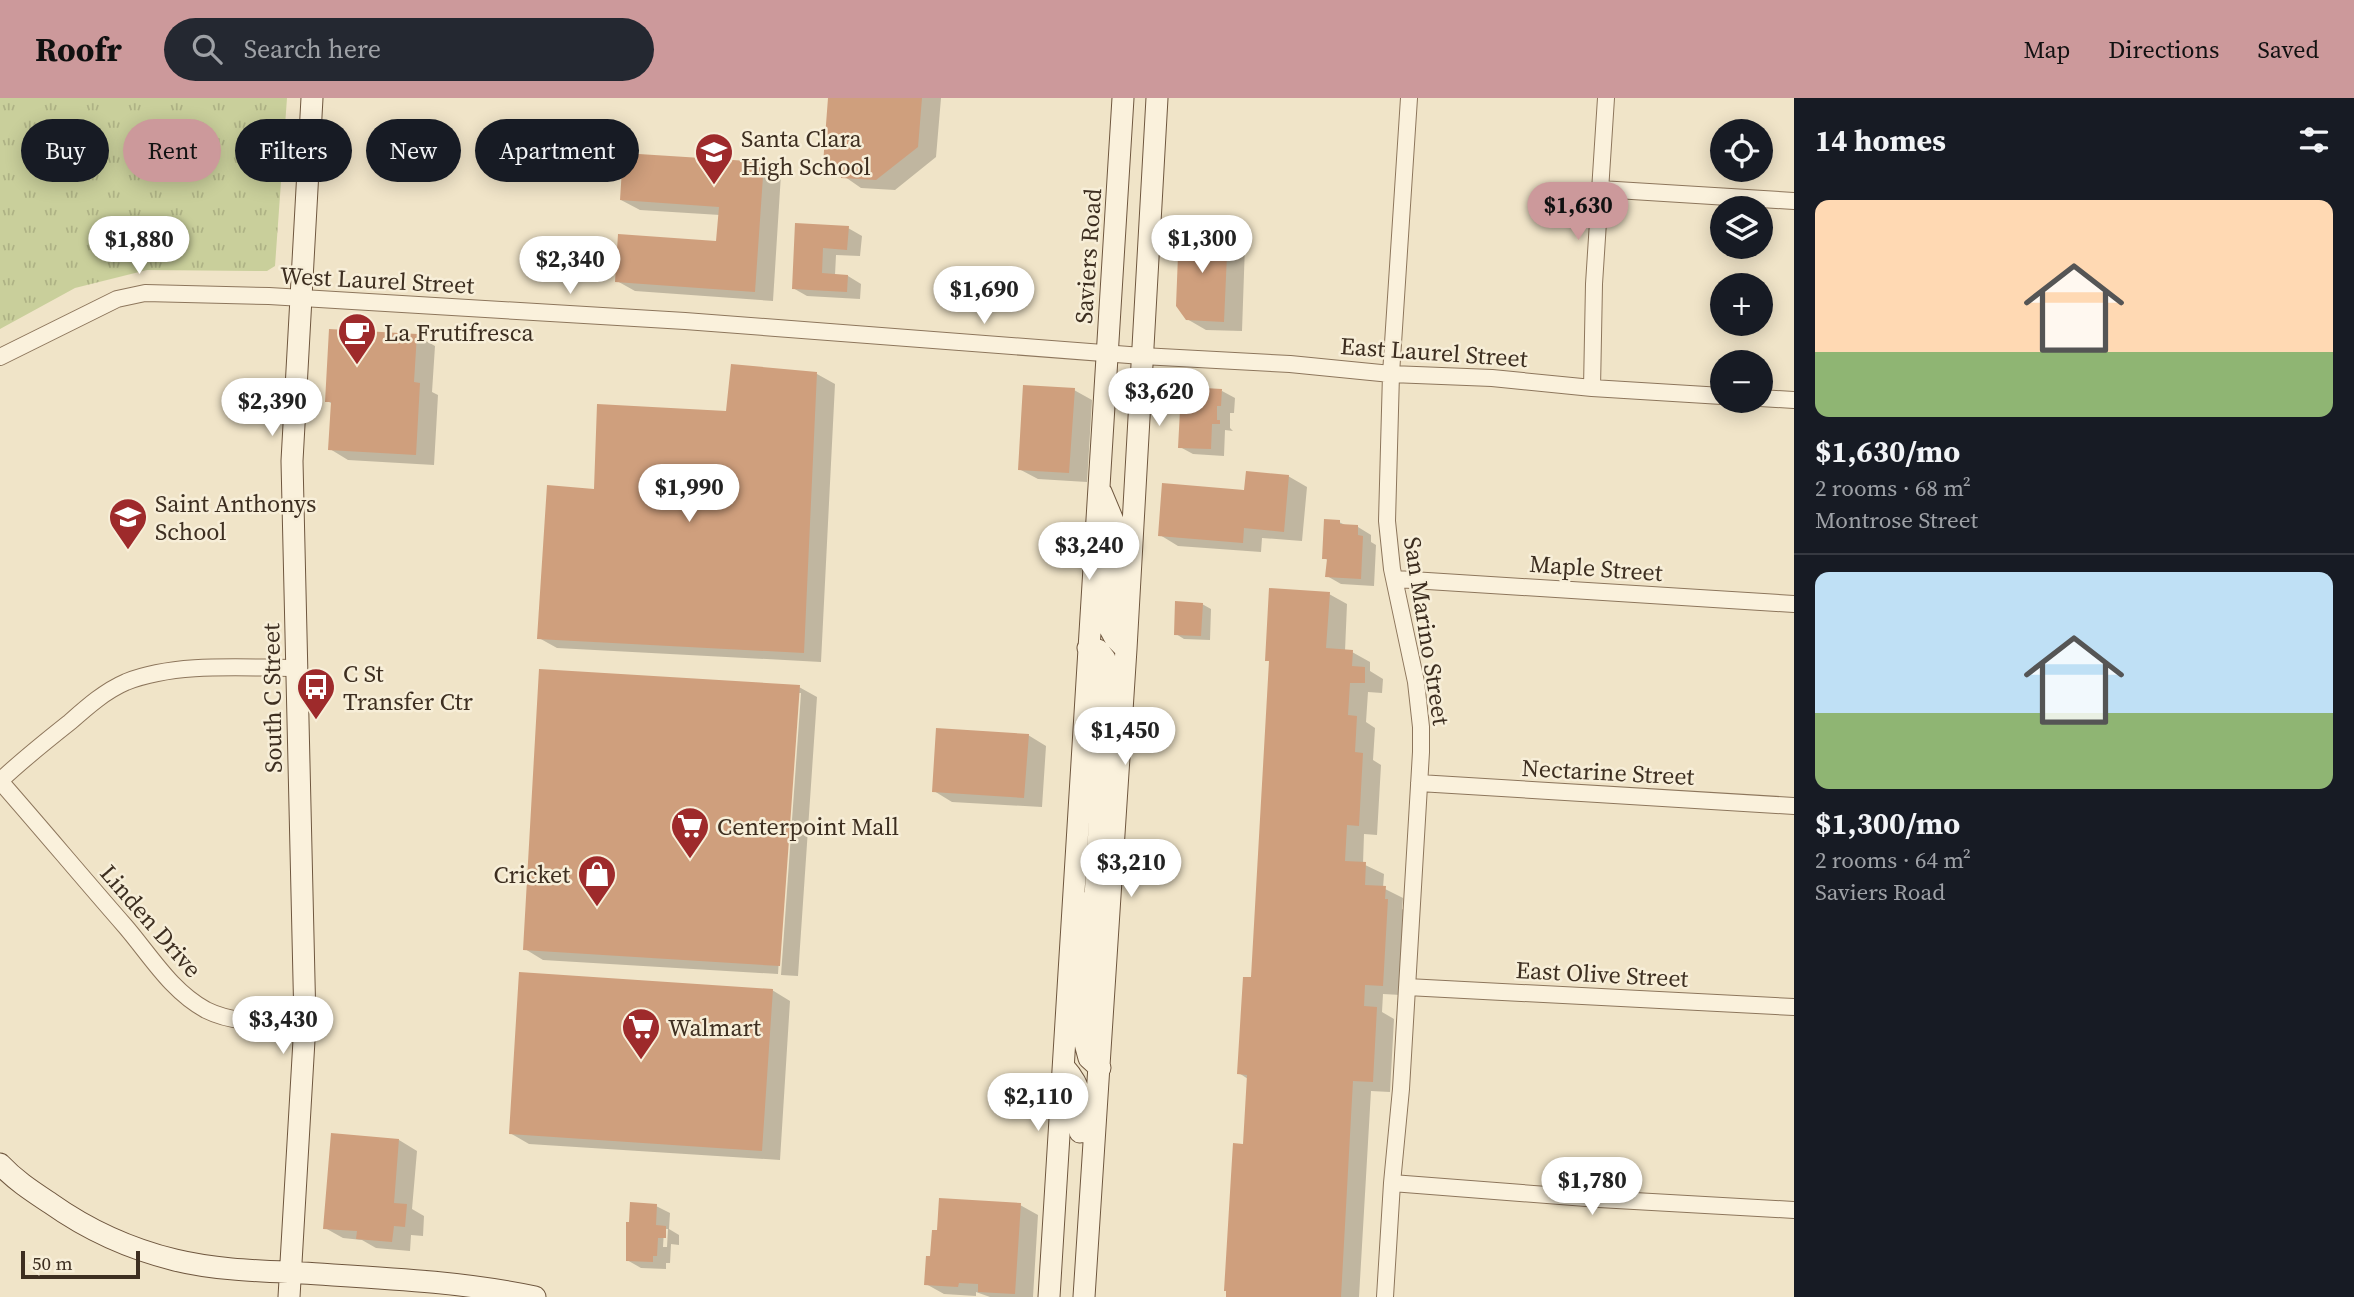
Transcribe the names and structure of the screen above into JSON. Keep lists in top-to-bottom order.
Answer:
{
  "streets": {
    "main road": ["Saviers Road", "South C Street"],
    "street": [
      "West Laurel Street",
      "East Laurel Street",
      "Maple Street",
      "San Marino Street",
      "Nectarine Street",
      "Linden Drive",
      "East Olive Street"
    ]
  },
  "crossings": [
    ["Saviers Road", "West Laurel Street"],
    ["West Laurel Street", "East Laurel Street"],
    ["West Laurel Street", "South C Street"],
    ["East Laurel Street", "San Marino Street"],
    ["Maple Street", "San Marino Street"],
    ["San Marino Street", "Nectarine Street"],
    ["San Marino Street", "East Olive Street"],
    ["South C Street", "Linden Drive"]
  ],
  "places": {
    "school or university": ["Santa Clara High School", "Saint Anthonys School"],
    "cafe": ["La Frutifresca"],
    "bus stop": ["C St Transfer Ctr"],
    "supermarket": ["Centerpoint Mall", "Walmart"],
    "shop": ["Cricket"]
  },
  "scale_bar": "50 m",
  "page": {
    "header": "Roofr",
    "search": "Search here",
    "nav": ["Map", "Directions", "Saved"],
    "heading": "14 homes",
    "map_buttons": ["+", "−"],
    "chip": [
      "Buy",
      "Rent",
      "Filters",
      "New",
      "Apartment"
    ],
    "price": [
      "$1,630",
      "$1,300",
      "$1,880",
      "$2,340",
      "$1,690",
      "$3,620",
      "$2,390",
      "$1,990",
      "$3,240",
      "$1,450",
      "$3,210",
      "$3,430",
      "$2,110",
      "$1,780"
    ],
    "list": [
      {
        "name": "$1,630/mo",
        "note": "2 rooms · 68 m² · Montrose Street"
      },
      {
        "name": "$1,300/mo",
        "note": "2 rooms · 64 m² · Saviers Road"
      }
    ],
    "scale": "50 m"
  }
}
